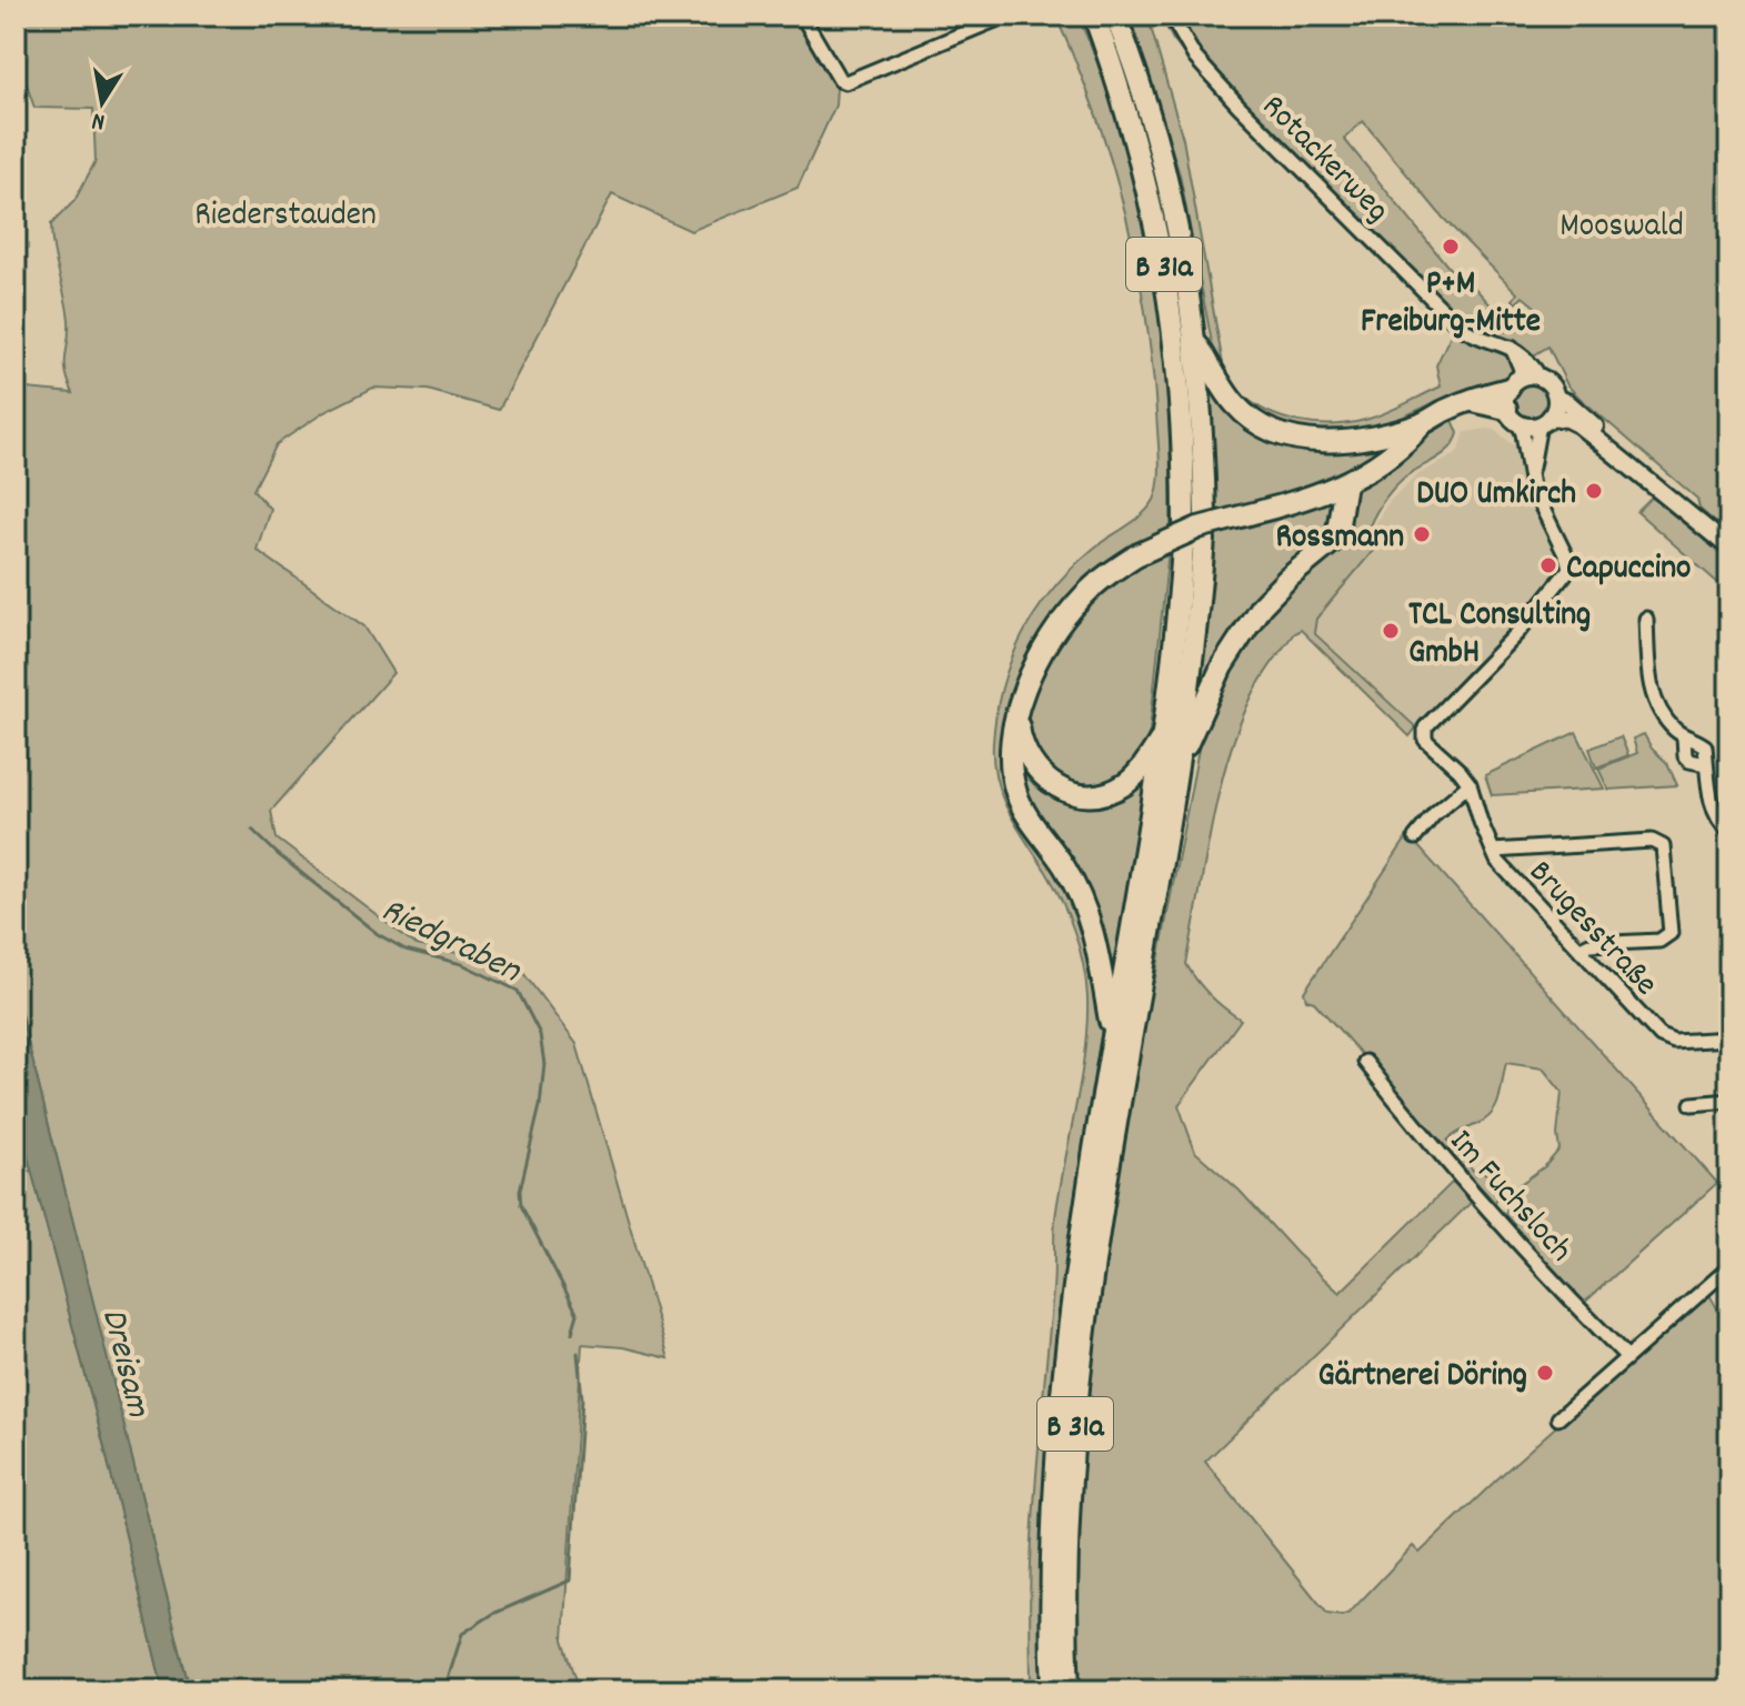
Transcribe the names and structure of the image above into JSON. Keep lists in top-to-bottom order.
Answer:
{
  "streets": {
    "highway": ["B 31a"],
    "street": ["Rotackerweg", "Brugesstraße", "Im Fuchsloch"]
  },
  "crossings": [
    ["Rotackerweg", "Brugesstraße"]
  ],
  "water": ["Riedgraben", "Dreisam"],
  "parks": ["Riederstauden", "Mooswald"],
  "places": [
    "P+M Freiburg-Mitte",
    "DUO Umkirch",
    "Rossmann",
    "Capuccino",
    "TCL Consulting GmbH",
    "Gärtnerei Döring"
  ],
  "north": "bottom"
}
